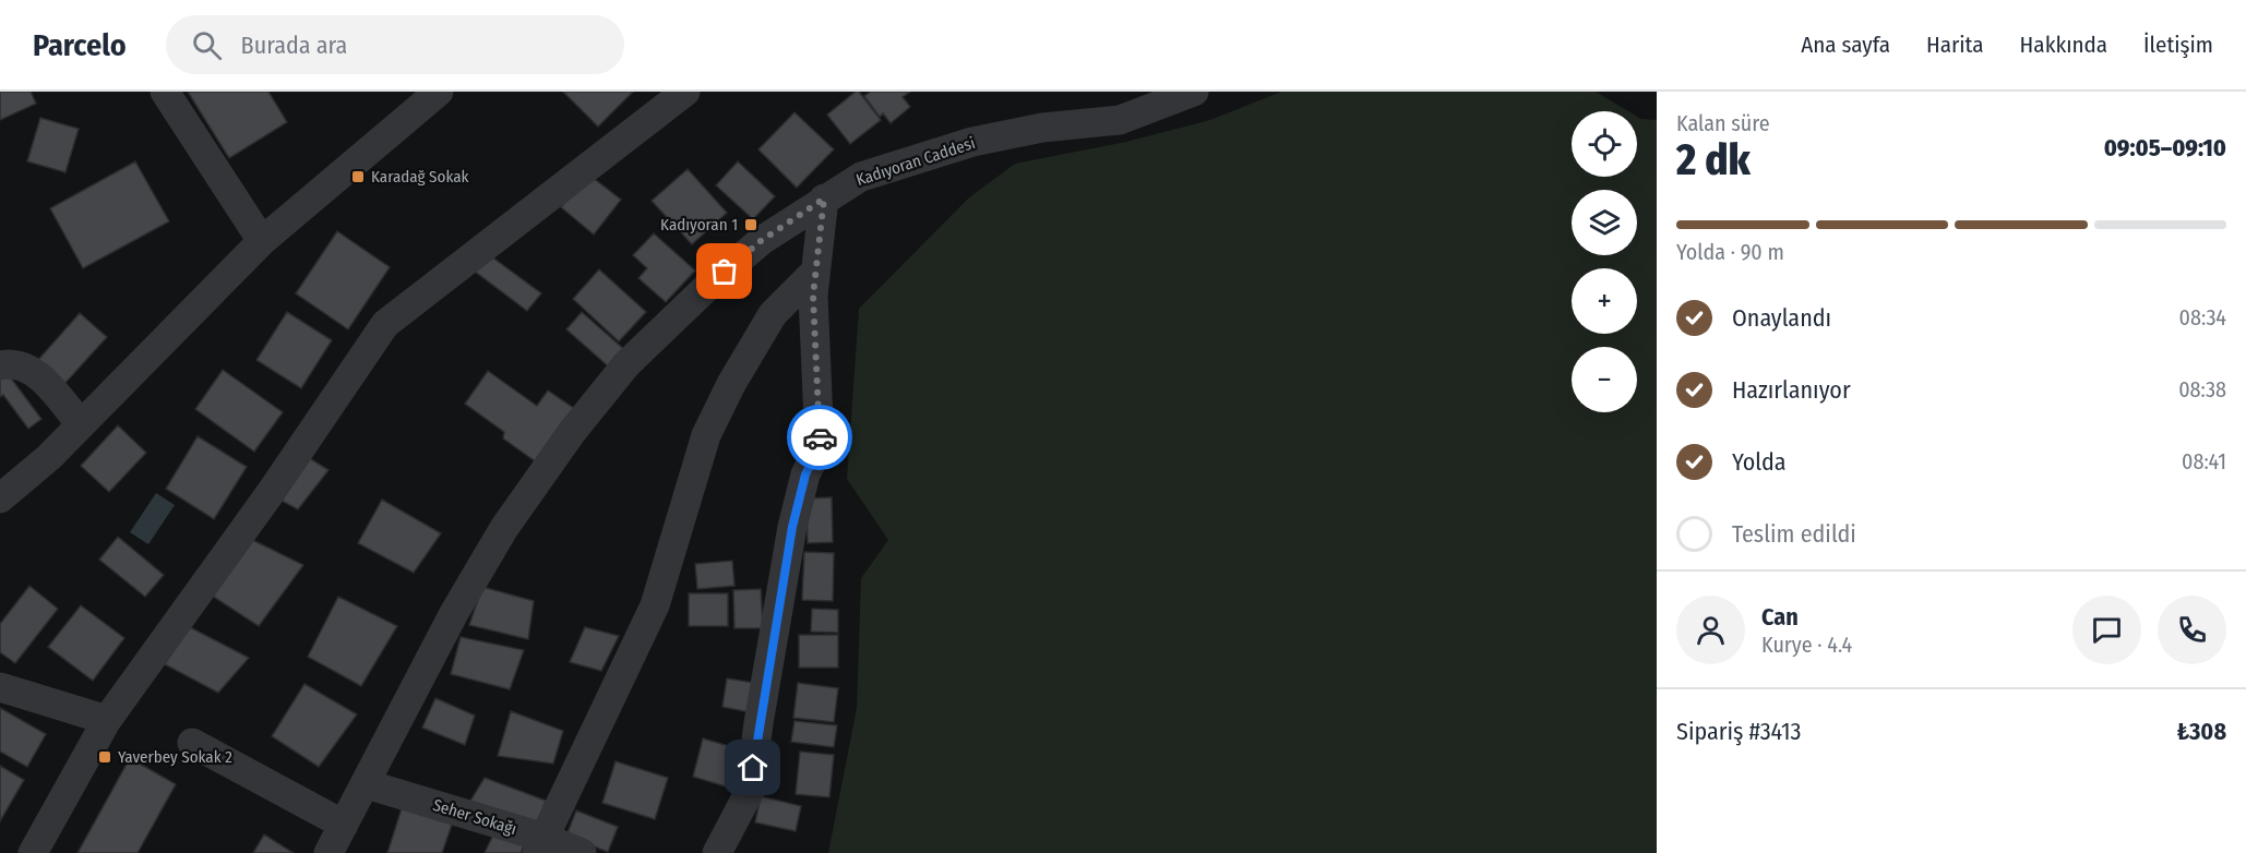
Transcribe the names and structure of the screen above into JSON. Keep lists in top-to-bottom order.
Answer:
{
  "streets": {
    "street": ["Kadıyoran Caddesi", "Seher Sokağı"]
  },
  "crossings": [
    ["Kadıyoran Caddesi", "Seher Sokağı"]
  ],
  "places": {
    "transit": ["Karadağ Sokak", "Kadıyoran 1", "Yaverbey Sokak 2"]
  },
  "page": {
    "header": "Parcelo",
    "search": "Burada ara",
    "nav": [
      "Ana sayfa",
      "Harita",
      "Hakkında",
      "İletişim"
    ],
    "heading": ["2 dk", "Kalan süre", "09:05–09:10"],
    "panel": [
      "Can",
      "Kurye · 4.4",
      "Sipariş #3413",
      "₺308"
    ],
    "map_buttons": ["+", "−"],
    "bar": "Yolda · 90 m",
    "list": [
      ["Onaylandı", "08:34"],
      ["Hazırlanıyor", "08:38"],
      ["Yolda", "08:41"],
      "Teslim edildi"
    ]
  }
}
